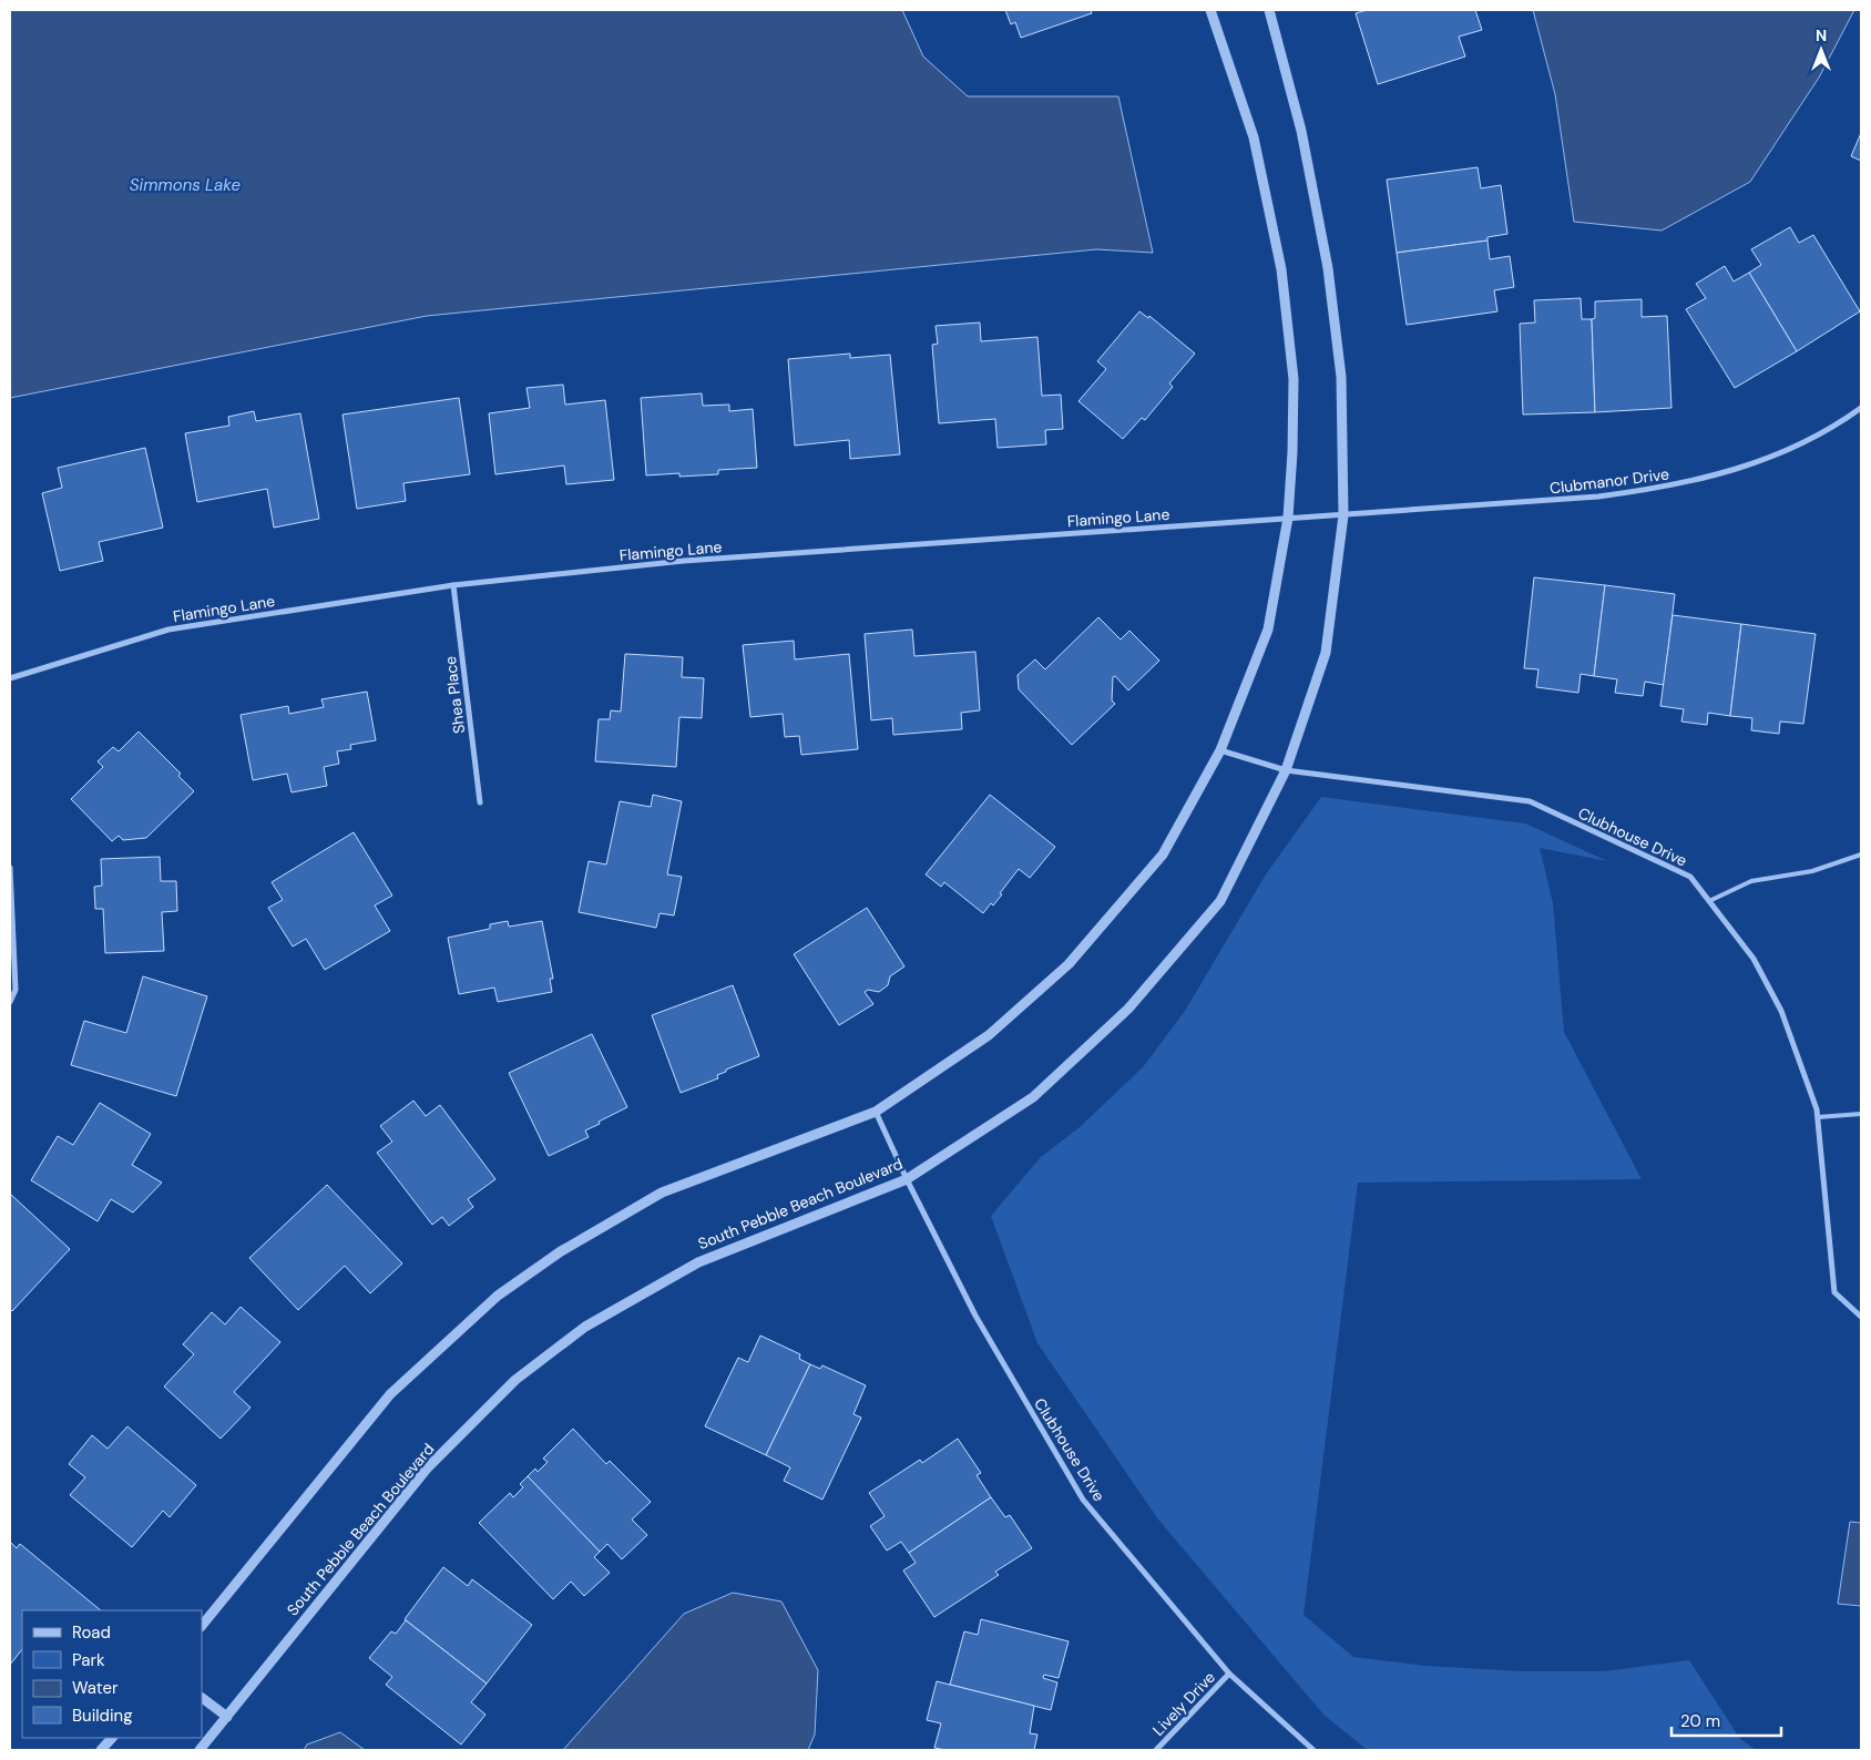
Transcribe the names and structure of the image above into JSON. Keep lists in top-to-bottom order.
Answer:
{
  "streets": {
    "street": [
      "Clubmanor Drive",
      "Flamingo Lane",
      "Shea Place",
      "Clubhouse Drive",
      "South Pebble Beach Boulevard",
      "Lively Drive"
    ]
  },
  "crossings": [
    ["Clubmanor Drive", "Flamingo Lane"],
    ["Clubmanor Drive", "South Pebble Beach Boulevard"],
    ["Flamingo Lane", "Shea Place"],
    ["Flamingo Lane", "South Pebble Beach Boulevard"],
    ["Clubhouse Drive", "South Pebble Beach Boulevard"],
    ["Clubhouse Drive", "Lively Drive"]
  ],
  "water": ["Simmons Lake"],
  "legend": [
    "Road",
    "Park",
    "Water",
    "Building"
  ],
  "scale_bar": "20 m",
  "north": "top"
}
